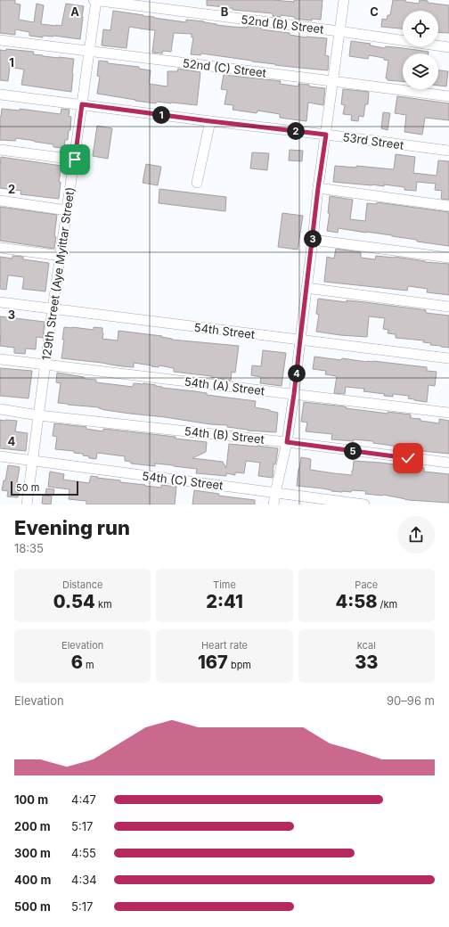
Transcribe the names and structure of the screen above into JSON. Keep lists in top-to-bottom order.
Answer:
{
  "streets": {
    "street": [
      "52nd (B) Street",
      "52nd (C) Street",
      "53rd Street",
      "129th Street (Aye Myittar Street)",
      "54th Street",
      "54th (A) Street",
      "54th (B) Street",
      "54th (C) Street"
    ]
  },
  "crossings": [
    ["52nd (B) Street", "129th Street (Aye Myittar Street)"],
    ["52nd (C) Street", "129th Street (Aye Myittar Street)"],
    ["53rd Street", "129th Street (Aye Myittar Street)"],
    ["129th Street (Aye Myittar Street)", "54th Street"],
    ["129th Street (Aye Myittar Street)", "54th (A) Street"],
    ["129th Street (Aye Myittar Street)", "54th (B) Street"],
    ["129th Street (Aye Myittar Street)", "54th (C) Street"]
  ],
  "scale_bar": "50 m",
  "page": {
    "pins": [
      "1",
      "2",
      "3",
      "4",
      "5"
    ],
    "scale": "50 m",
    "heading": ["Evening run", "18:35"],
    "stats": [
      ["Distance", "0.54 km"],
      ["Time", "2:41"],
      ["Pace", "4:58 /km"],
      ["Elevation", "6 m"],
      ["Heart rate", "167 bpm"],
      ["kcal", "33"]
    ],
    "chart": ["Elevation", "90–96 m"],
    "list": [
      {
        "name": "100 m",
        "note": "4:47"
      },
      {
        "name": "200 m",
        "note": "5:17"
      },
      {
        "name": "300 m",
        "note": "4:55"
      },
      {
        "name": "400 m",
        "note": "4:34"
      },
      {
        "name": "500 m",
        "note": "5:17"
      }
    ]
  },
  "grid": {
    "columns": ["A", "B", "C"],
    "rows": [
      "1",
      "2",
      "3",
      "4"
    ]
  }
}
